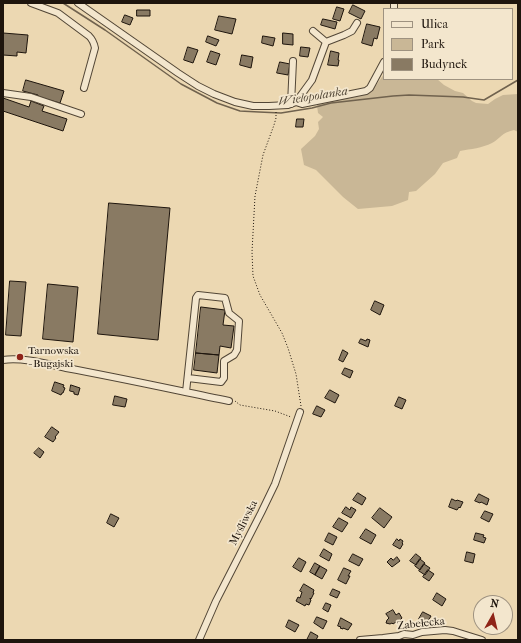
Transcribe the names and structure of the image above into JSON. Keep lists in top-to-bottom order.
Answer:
{
  "streets": {
    "street": ["Myśliwska", "Zabełecka"]
  },
  "water": ["Wielopolanka"],
  "places": ["Tarnowska - Bugajski"],
  "legend": ["Ulica", "Park", "Budynek"],
  "north": "top"
}
